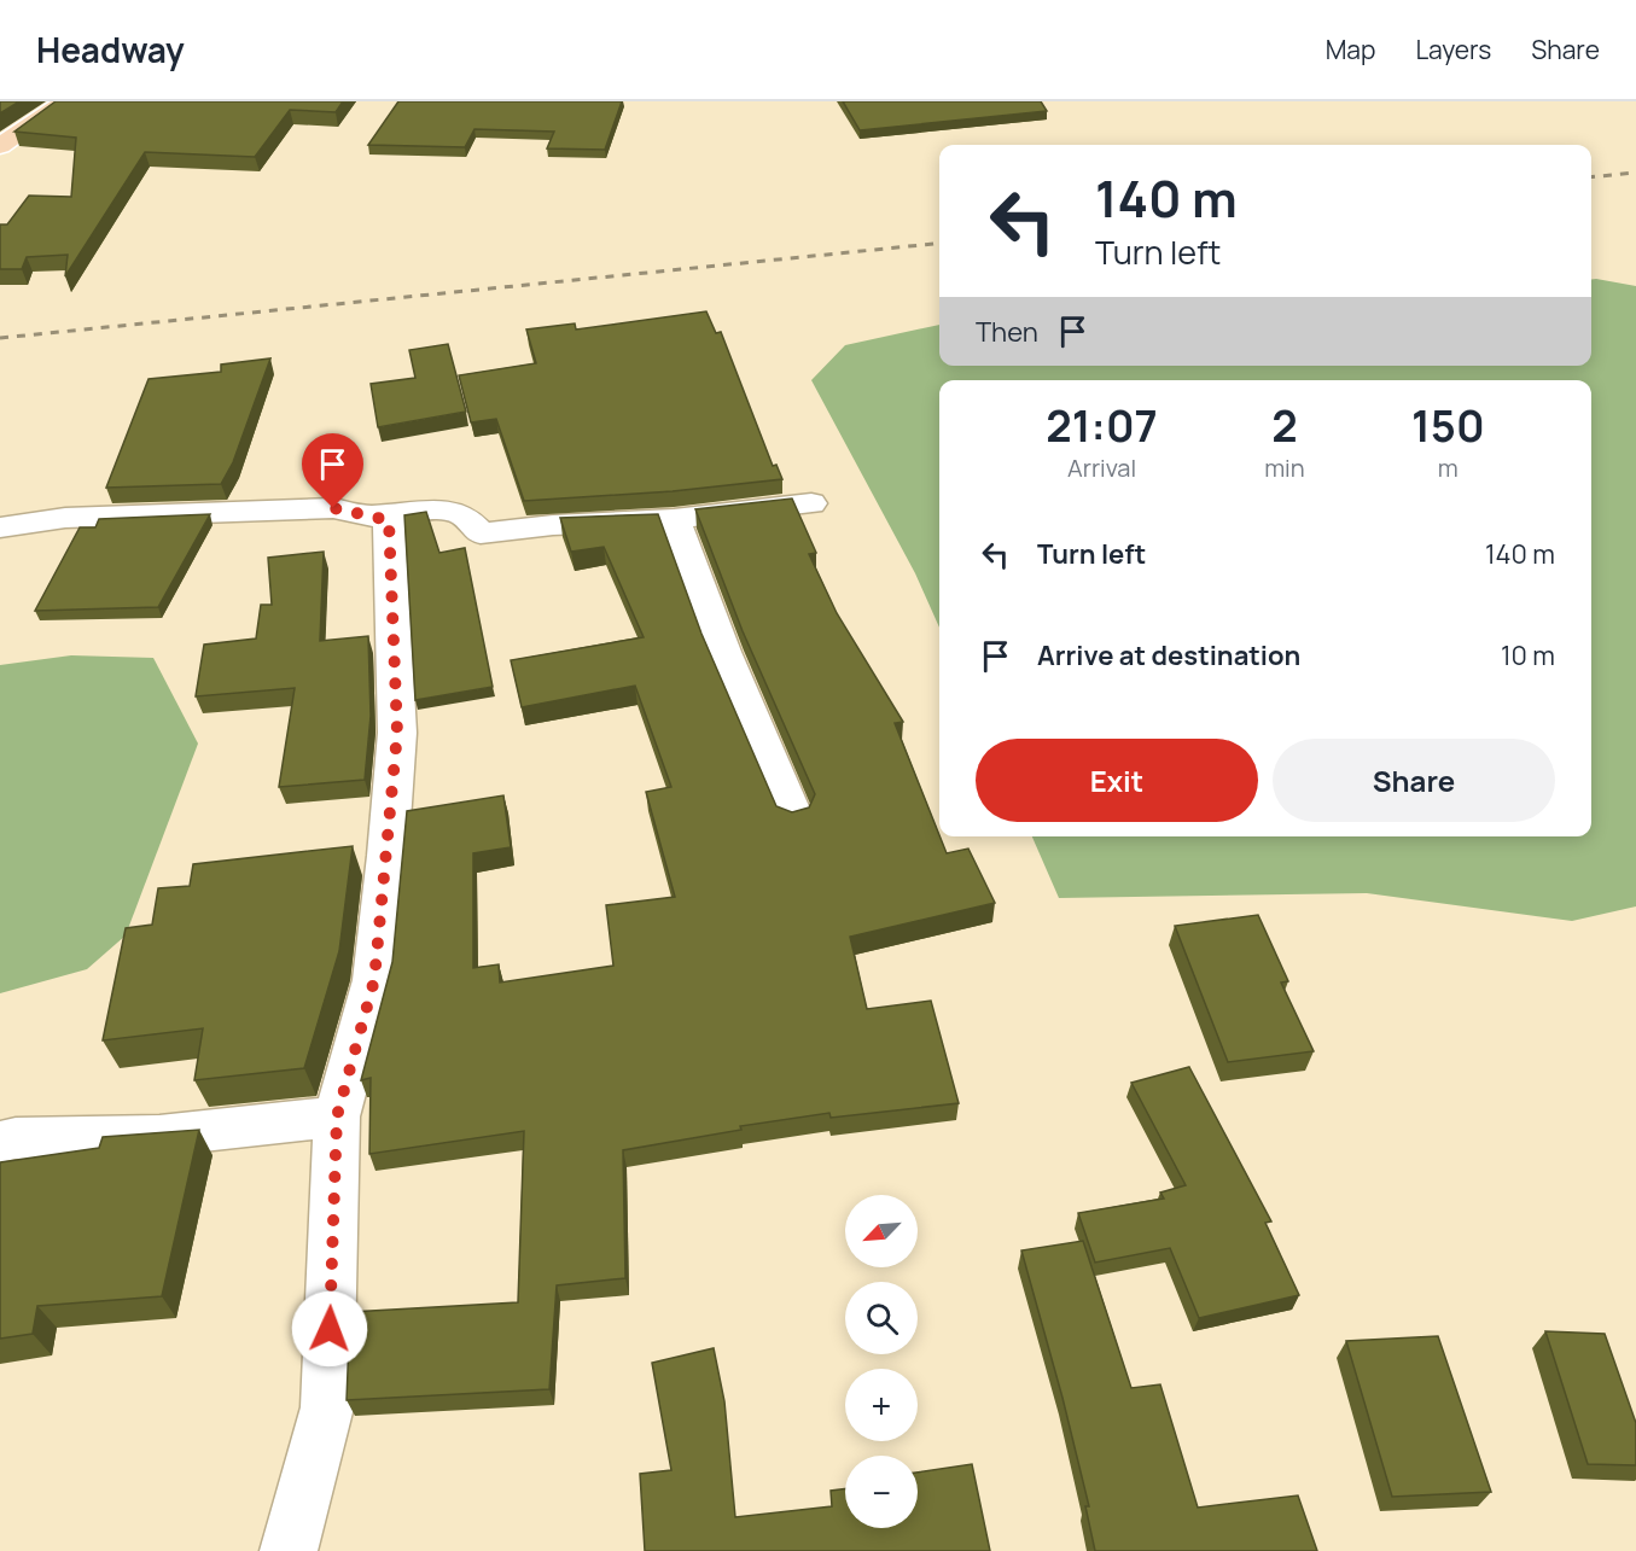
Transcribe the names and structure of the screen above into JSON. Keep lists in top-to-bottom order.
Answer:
{
  "north": "bottom left",
  "page": {
    "header": "Headway",
    "nav": ["Map", "Layers", "Share"],
    "turn": ["140 m", "Turn left"],
    "then": "Then",
    "eta": [
      "21:07",
      "Arrival",
      "2",
      "min",
      "150",
      "m"
    ],
    "list": [
      {
        "name": "Turn left",
        "value": "140 m"
      },
      {
        "name": "Arrive at destination",
        "value": "10 m"
      }
    ],
    "buttons": ["Exit", "Share"],
    "map_buttons": ["+", "−"]
  }
}
